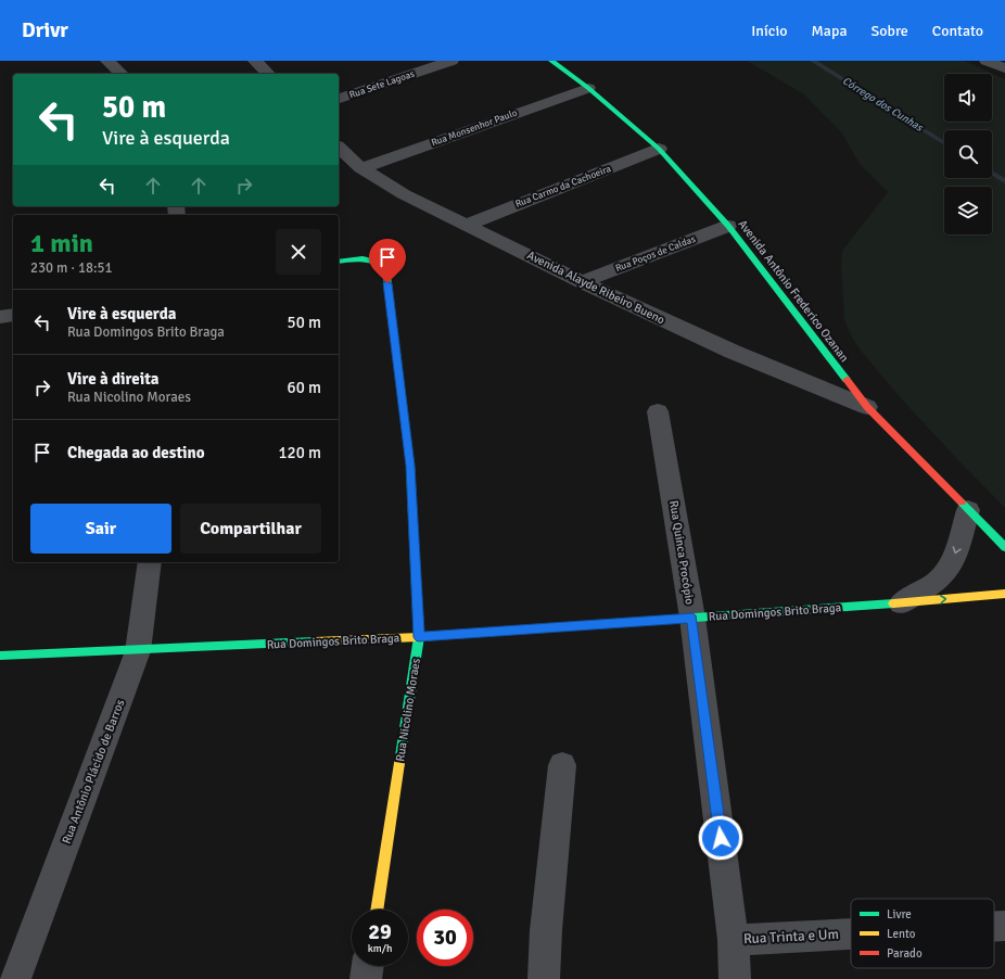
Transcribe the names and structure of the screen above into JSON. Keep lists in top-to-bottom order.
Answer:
{
  "streets": {
    "street": [
      "Rua Sete Lagoas",
      "Rua Monsenhor Paulo",
      "Rua Carmo da Cachoeira",
      "Rua Poços de Caldas",
      "Avenida Alayde Ribeiro Bueno",
      "Avenida Antônio Frederico Ozanan",
      "Rua Quinca Procópio",
      "Rua Domingos Brito Braga",
      "Rua Nicolino Moraes",
      "Rua Antônio Plácido de Barros",
      "Rua Trinta e Um"
    ]
  },
  "crossings": [
    ["Rua Monsenhor Paulo", "Avenida Alayde Ribeiro Bueno"],
    ["Rua Monsenhor Paulo", "Avenida Antônio Frederico Ozanan"],
    ["Rua Carmo da Cachoeira", "Avenida Alayde Ribeiro Bueno"],
    ["Rua Carmo da Cachoeira", "Avenida Antônio Frederico Ozanan"],
    ["Rua Poços de Caldas", "Avenida Alayde Ribeiro Bueno"],
    ["Rua Poços de Caldas", "Avenida Antônio Frederico Ozanan"],
    ["Avenida Alayde Ribeiro Bueno", "Avenida Antônio Frederico Ozanan"],
    ["Avenida Antônio Frederico Ozanan", "Rua Domingos Brito Braga"],
    ["Rua Quinca Procópio", "Rua Domingos Brito Braga"],
    ["Rua Quinca Procópio", "Rua Trinta e Um"],
    ["Rua Domingos Brito Braga", "Rua Nicolino Moraes"],
    ["Rua Domingos Brito Braga", "Rua Antônio Plácido de Barros"]
  ],
  "water": ["Córrego dos Cunhas"],
  "legend": ["Livre", "Lento", "Parado"],
  "page": {
    "header": "Drivr",
    "nav": [
      "Início",
      "Mapa",
      "Sobre",
      "Contato"
    ],
    "turn": ["50 m", "Vire à esquerda"],
    "heading": ["1 min", "230 m · 18:51"],
    "list": [
      {
        "name": "Vire à esquerda",
        "note": "Rua Domingos Brito Braga",
        "value": "50 m"
      },
      {
        "name": "Vire à direita",
        "note": "Rua Nicolino Moraes",
        "value": "60 m"
      },
      {
        "name": "Chegada ao destino",
        "value": "120 m"
      }
    ],
    "buttons": ["Sair", "Compartilhar"],
    "speed": "29 km/h",
    "limit": "30"
  }
}
